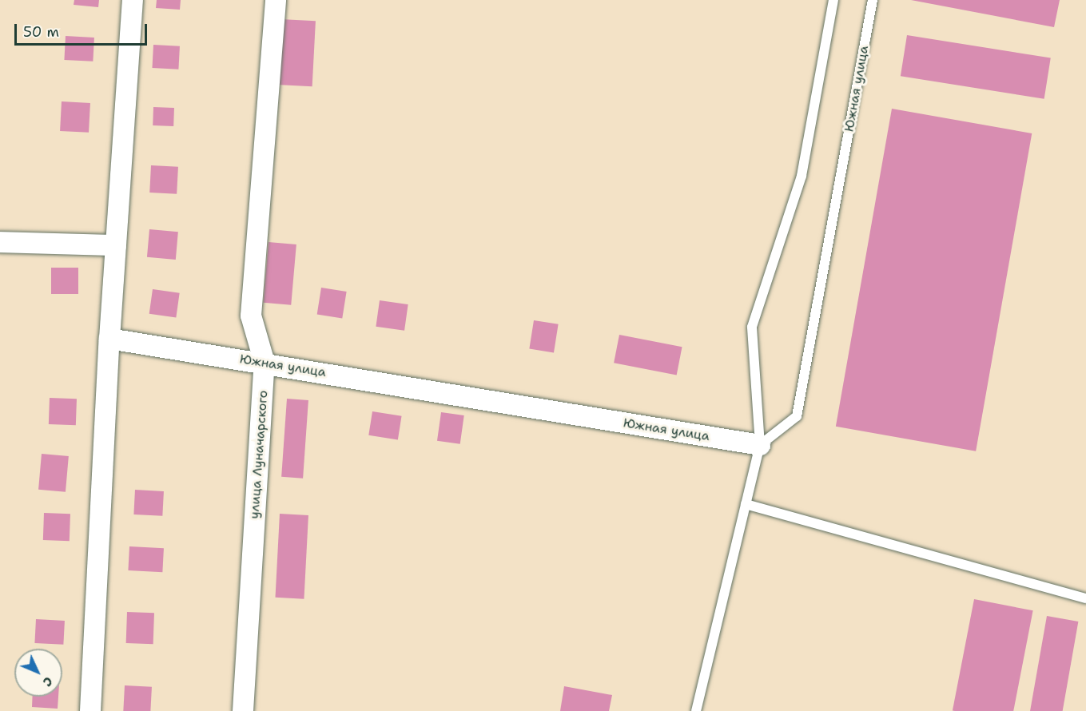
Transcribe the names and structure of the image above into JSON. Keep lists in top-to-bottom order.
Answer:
{
  "streets": {
    "street": ["Южная улица", "улица Луначарского"]
  },
  "crossings": [
    ["Южная улица", "улица Луначарского"]
  ],
  "scale_bar": "50 m",
  "north": "bottom right"
}
